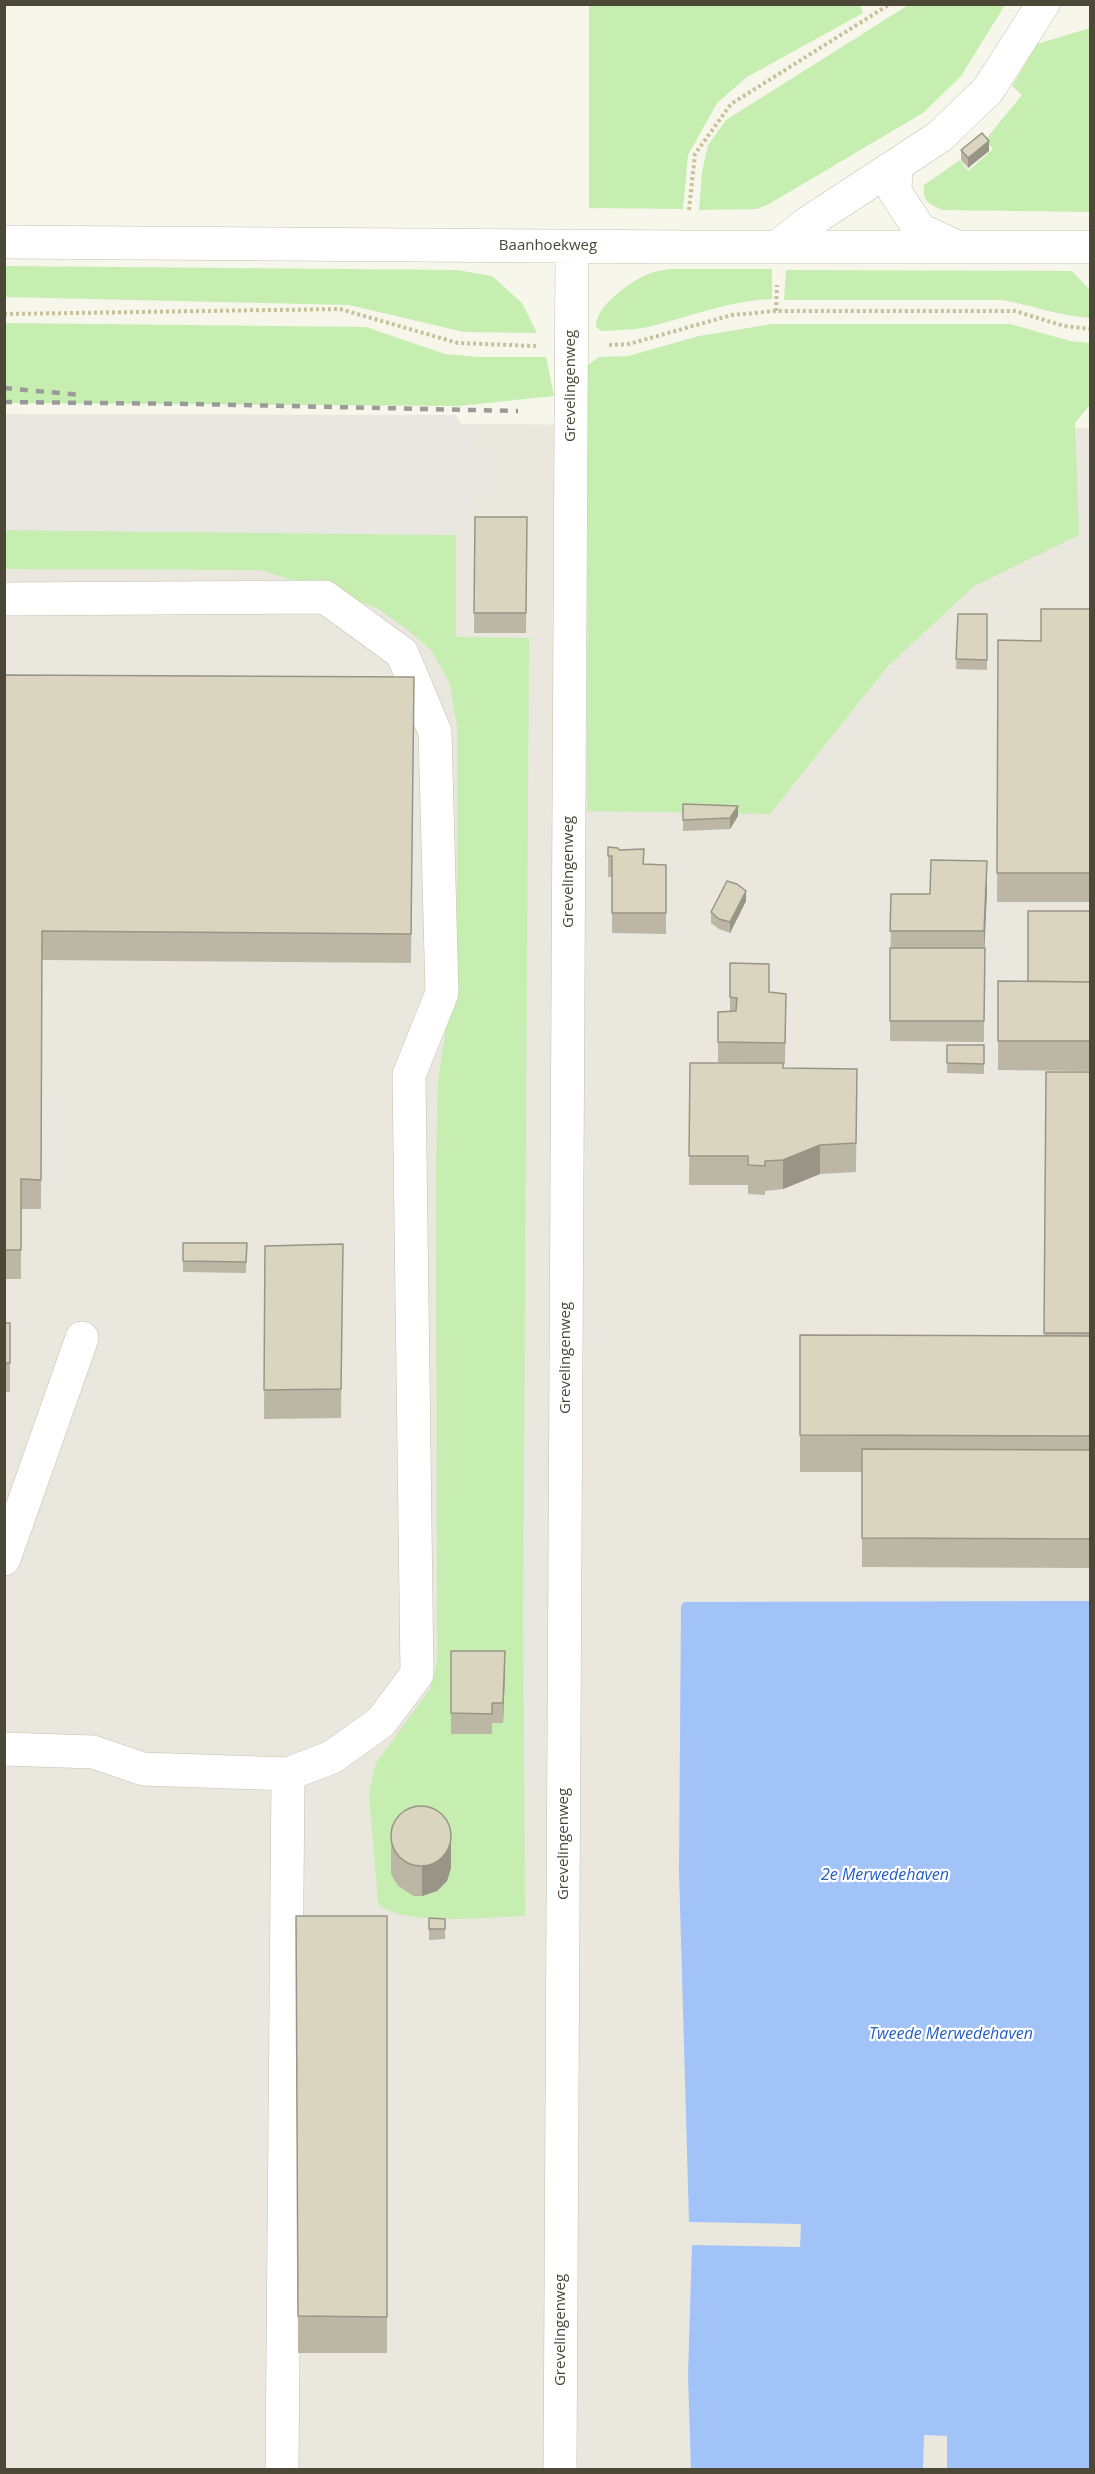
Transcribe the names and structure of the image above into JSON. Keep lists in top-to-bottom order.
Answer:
{
  "streets": {
    "street": ["Baanhoekweg", "Grevelingenweg"]
  },
  "crossings": [
    ["Baanhoekweg", "Grevelingenweg"]
  ],
  "water": ["2e Merwedehaven", "Tweede Merwedehaven"]
}
